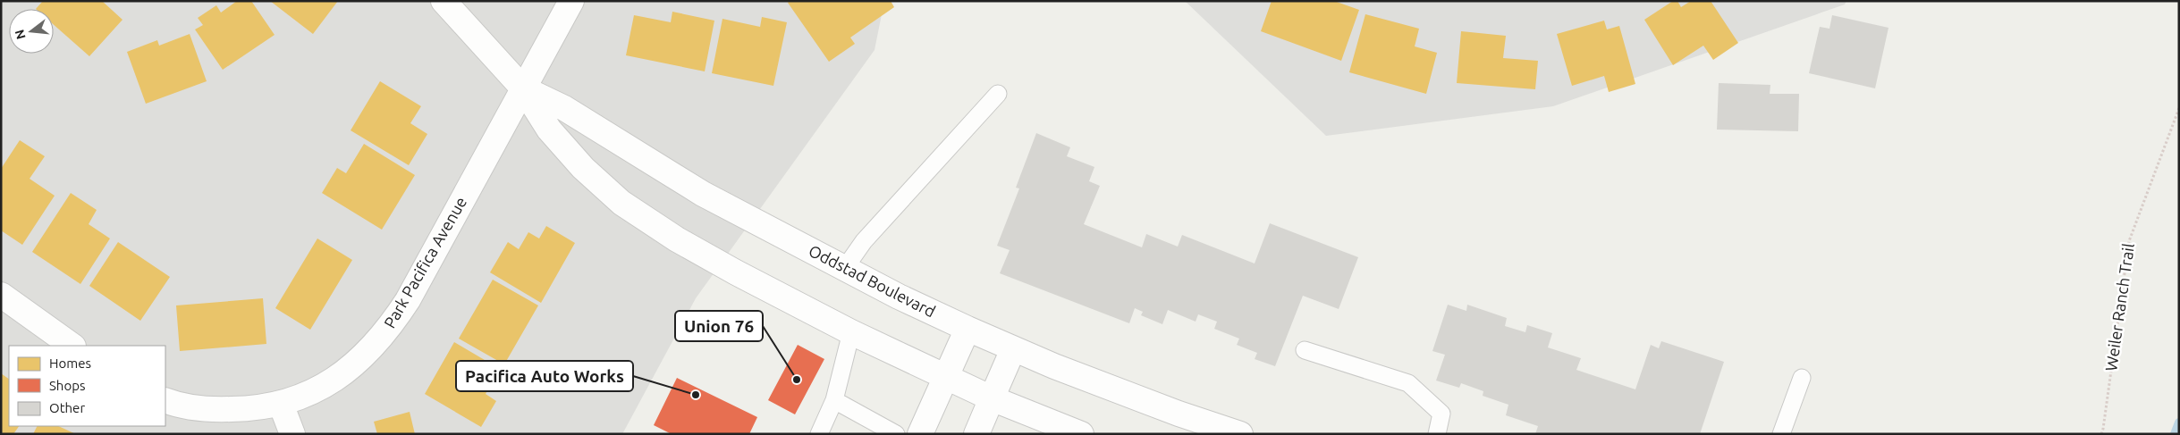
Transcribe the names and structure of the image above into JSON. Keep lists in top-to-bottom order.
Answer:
{
  "streets": {
    "street": ["Park Pacifica Avenue", "Oddstad Boulevard"],
    "path": ["Weiler Ranch Trail"]
  },
  "crossings": [
    ["Park Pacifica Avenue", "Oddstad Boulevard"]
  ],
  "places": ["Union 76", "Pacifica Auto Works"],
  "legend": ["Homes", "Shops", "Other"],
  "north": "left"
}
